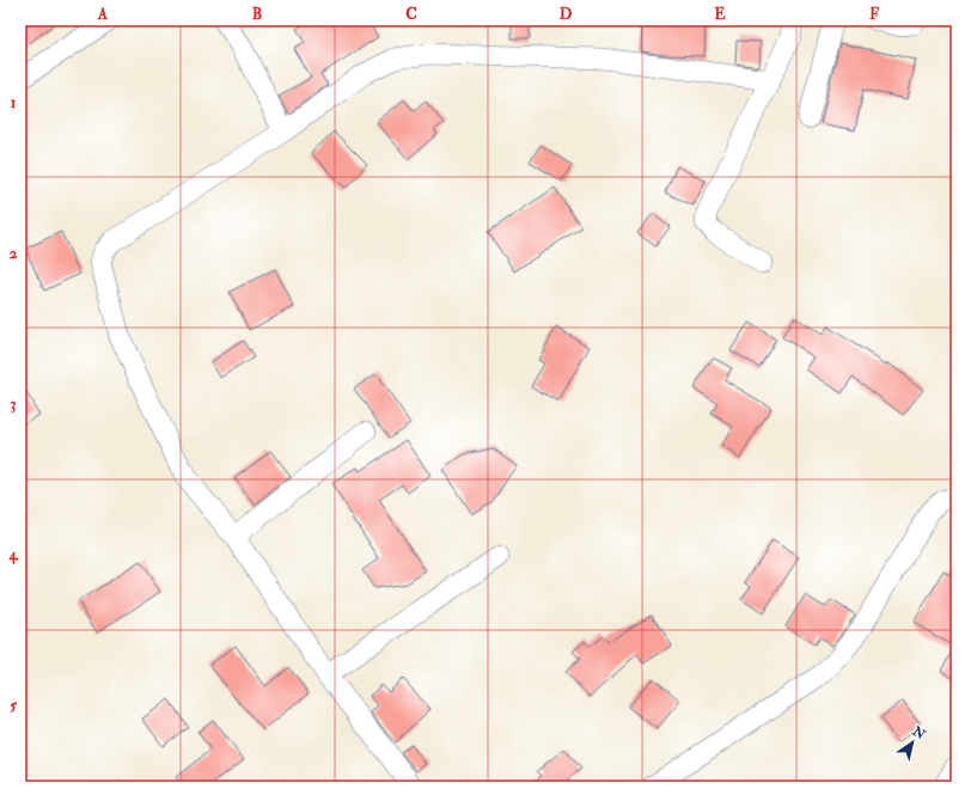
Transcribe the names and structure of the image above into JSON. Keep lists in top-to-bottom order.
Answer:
{
  "north": "top right",
  "grid": {
    "columns": [
      "A",
      "B",
      "C",
      "D",
      "E",
      "F"
    ],
    "rows": [
      "1",
      "2",
      "3",
      "4",
      "5"
    ]
  }
}
